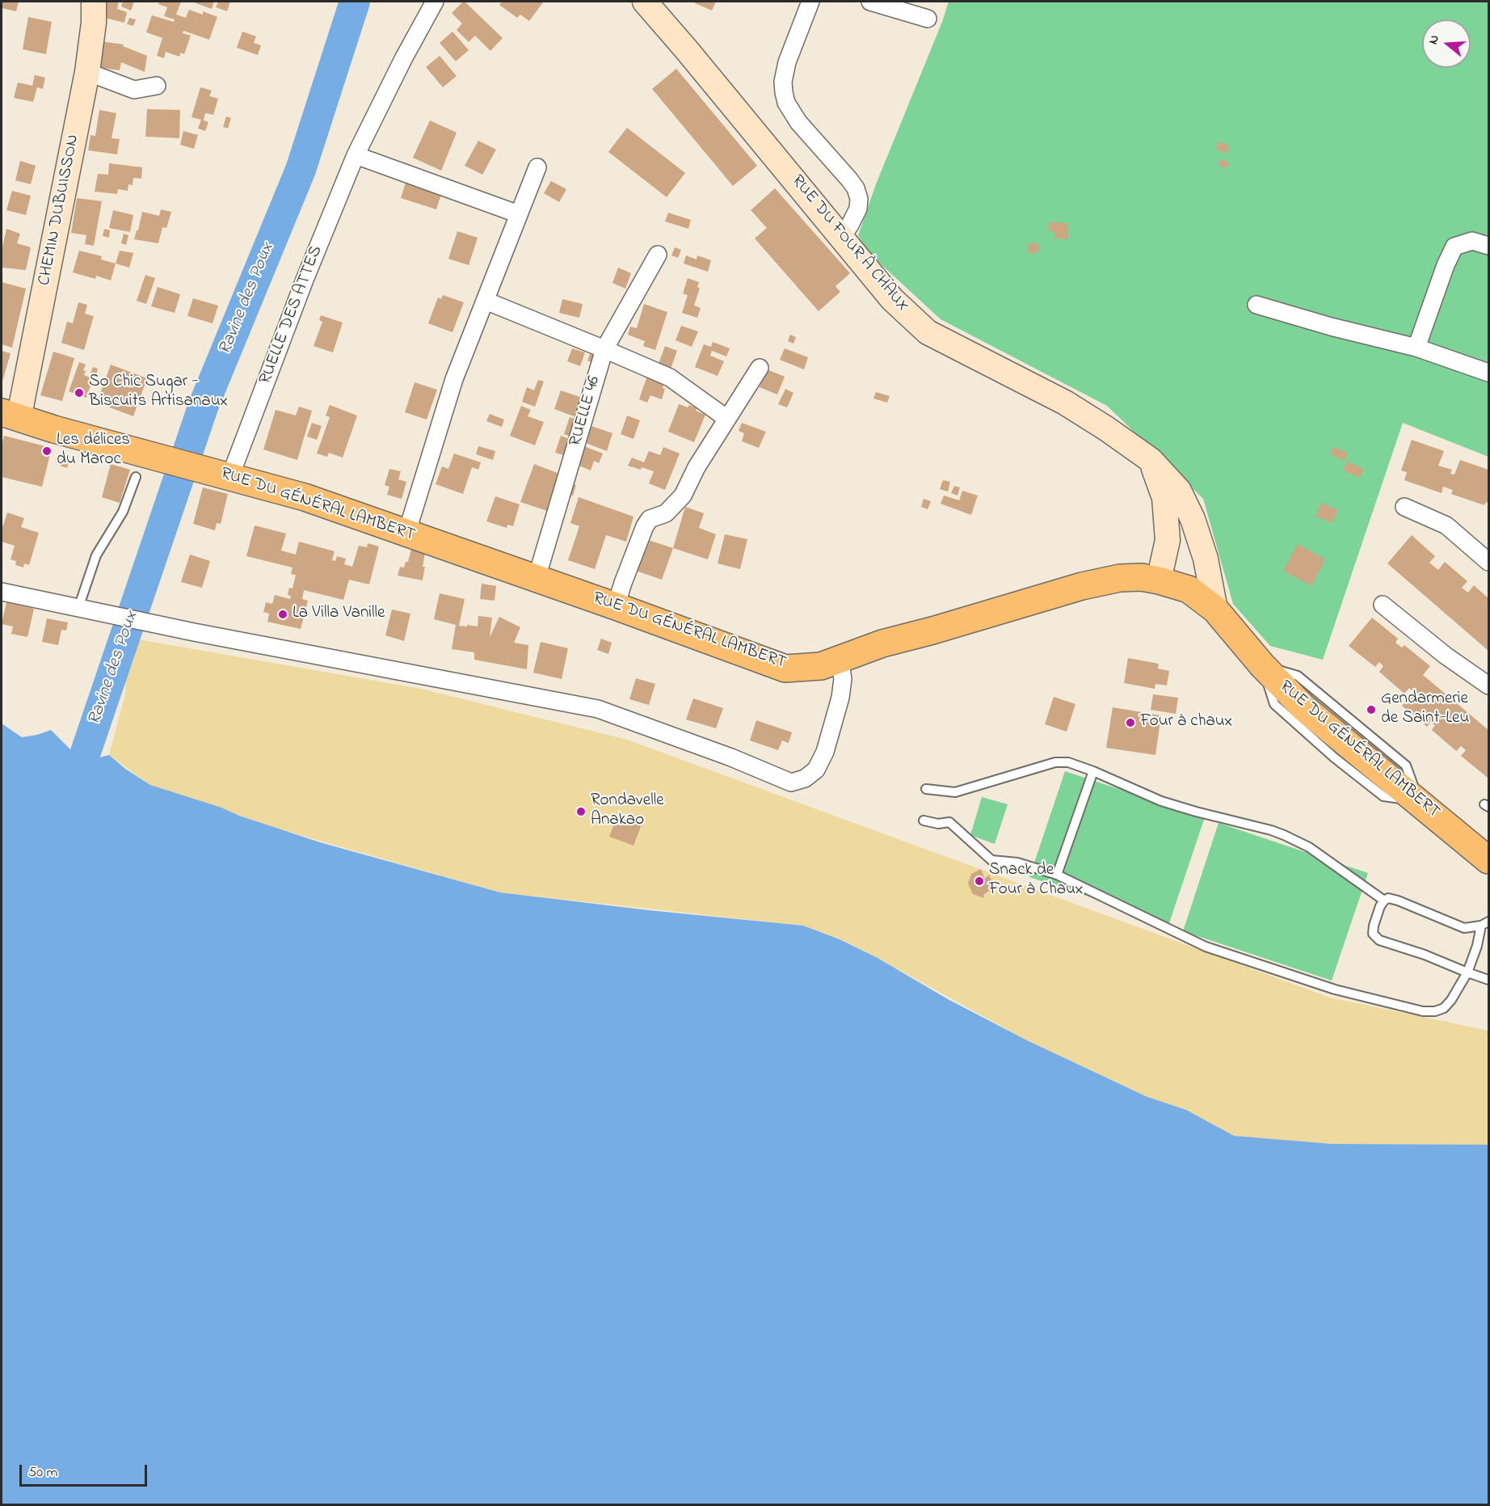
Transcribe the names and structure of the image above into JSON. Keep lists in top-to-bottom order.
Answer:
{
  "streets": {
    "main road": ["CHEMIN DUBUISSON", "RUE DU FOUR À CHAUX", "RUE DU GÉNÉRAL LAMBERT"],
    "street": ["RUELLE DES ATTES", "RUELLE 46"]
  },
  "crossings": [
    ["CHEMIN DUBUISSON", "RUE DU GÉNÉRAL LAMBERT"],
    ["RUE DU FOUR À CHAUX", "RUE DU GÉNÉRAL LAMBERT"],
    ["RUELLE DES ATTES", "RUE DU GÉNÉRAL LAMBERT"],
    ["RUELLE 46", "RUE DU GÉNÉRAL LAMBERT"]
  ],
  "water": ["Ravine des Poux"],
  "places": [
    "So Chic Sugar - Biscuits Artisanaux",
    "Les délices du Maroc",
    "La Villa Vanille",
    "Gendarmerie de Saint-Leu",
    "Four à chaux",
    "Rondavelle Anakao",
    "Snack de Four à Chaux"
  ],
  "scale_bar": "50 m",
  "north": "left"
}
